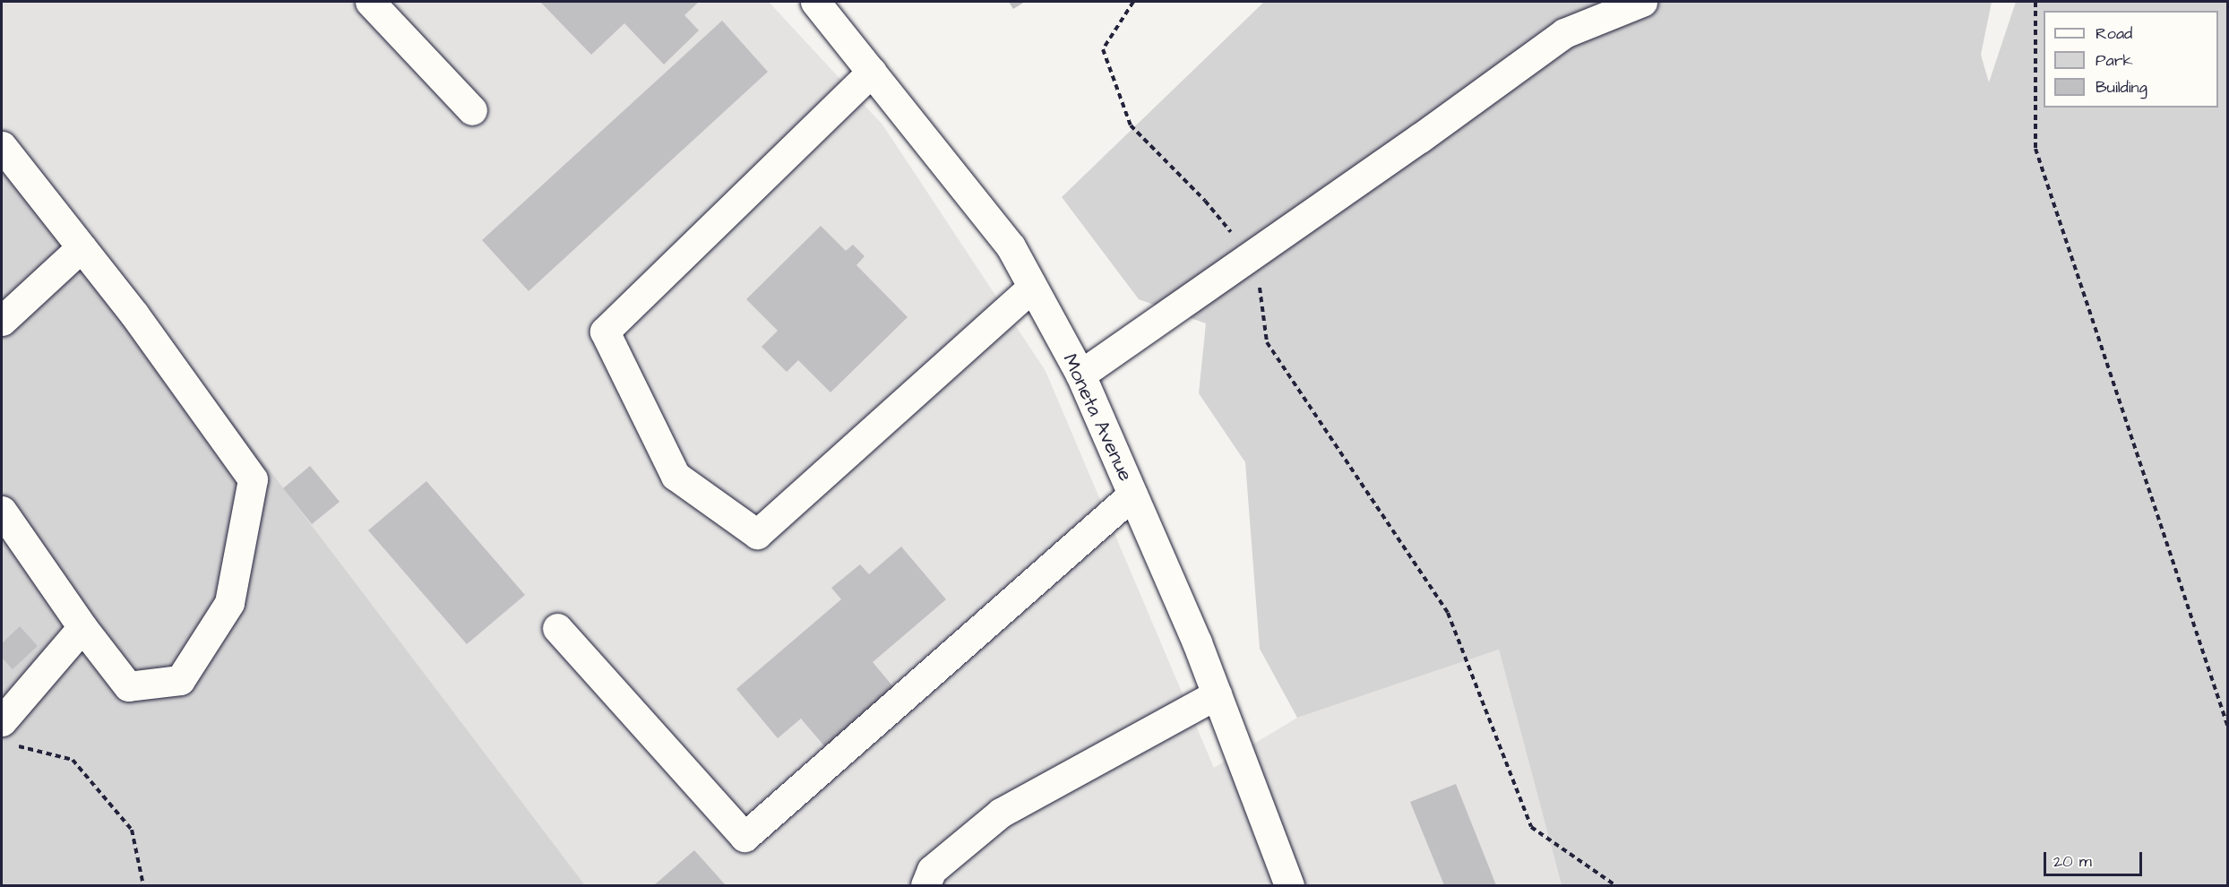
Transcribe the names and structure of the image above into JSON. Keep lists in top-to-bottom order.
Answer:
{
  "streets": {
    "street": ["Moneta Avenue"]
  },
  "legend": ["Road", "Park", "Building"],
  "scale_bar": "20 m"
}
